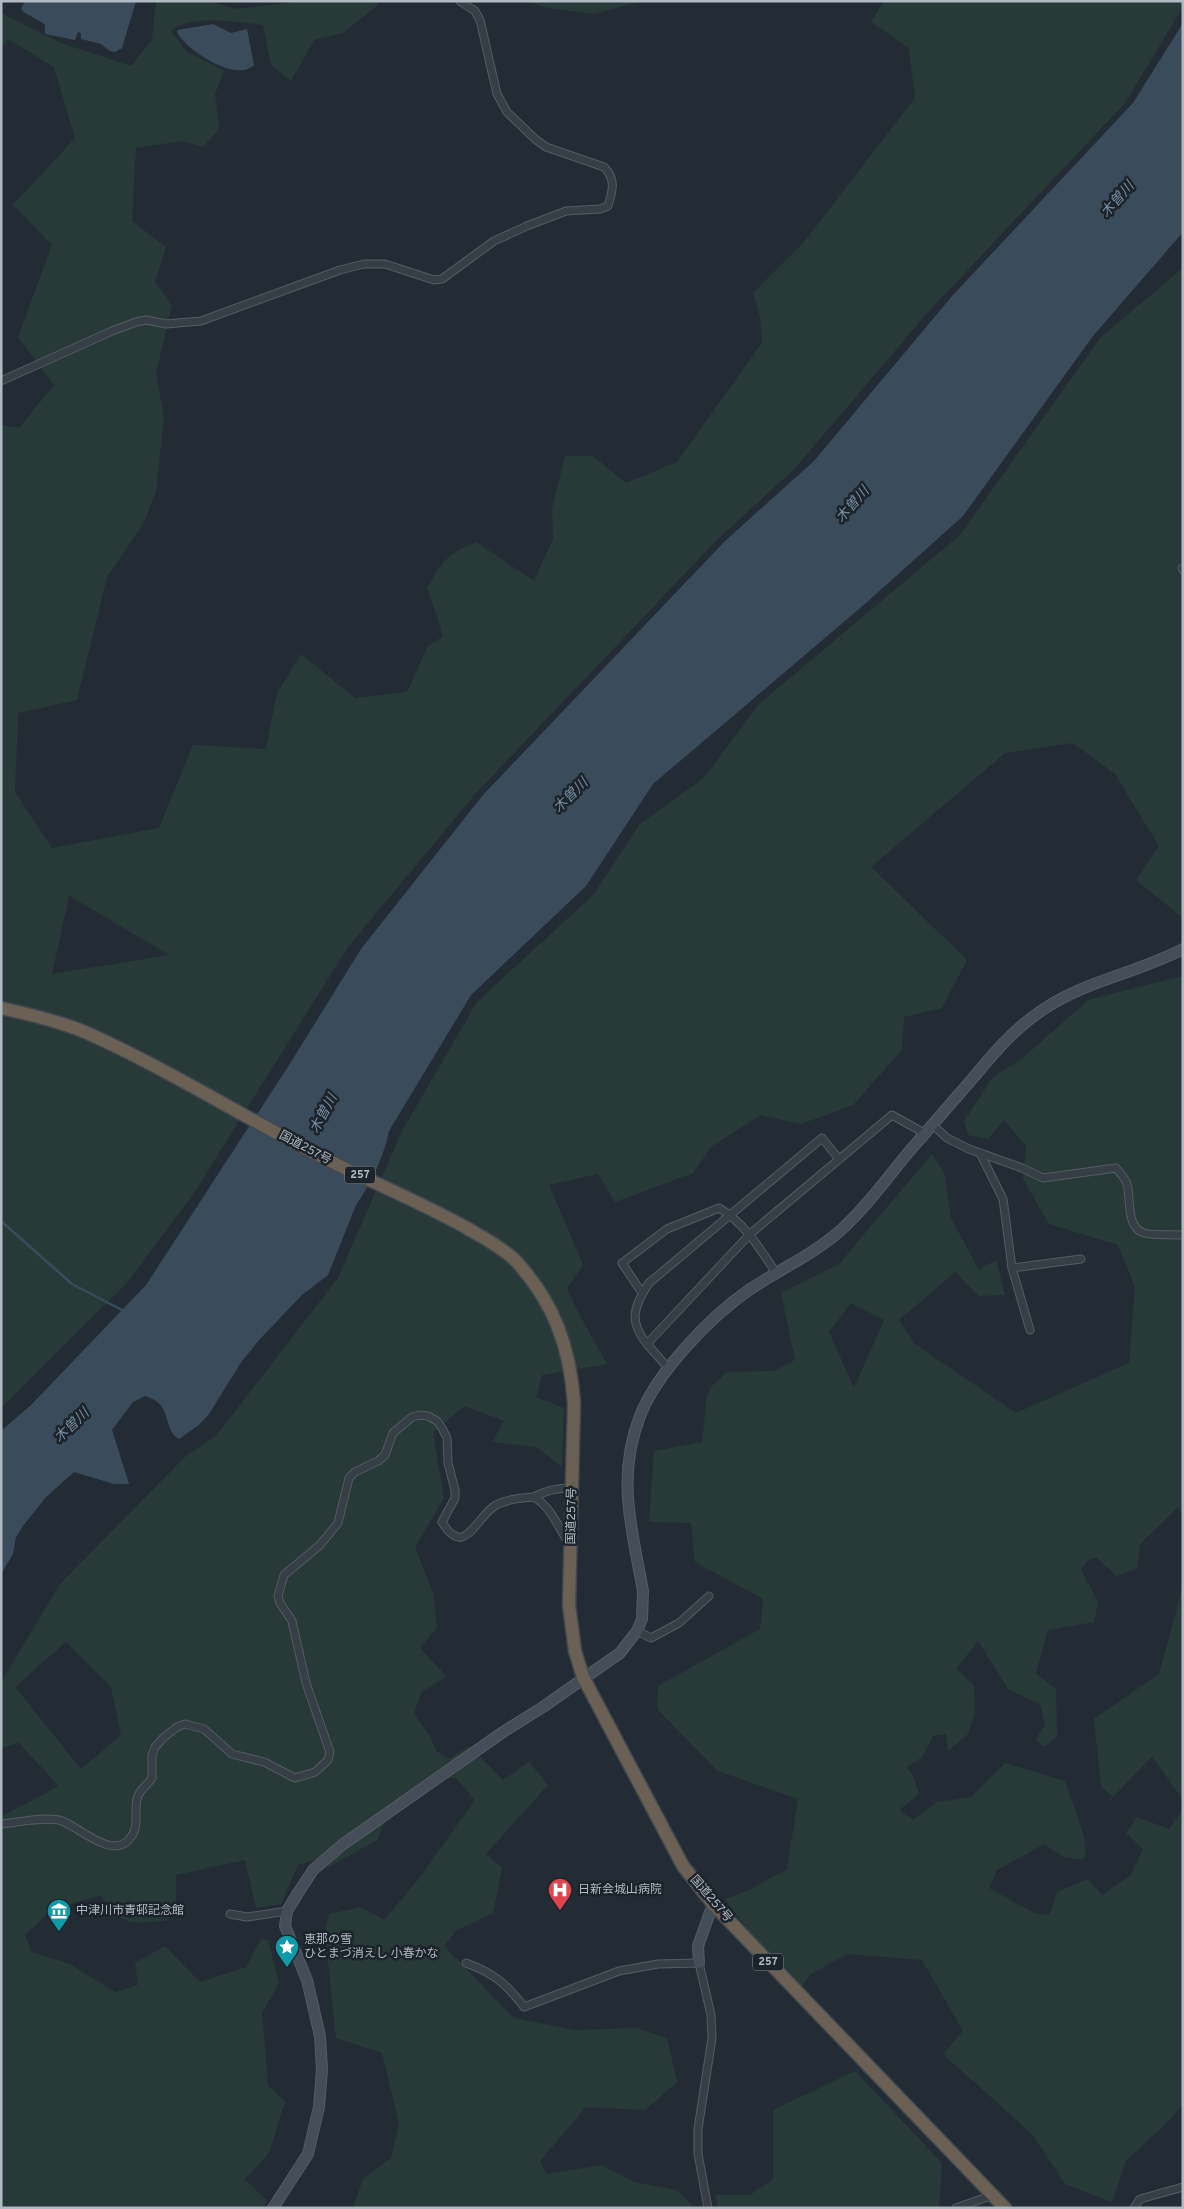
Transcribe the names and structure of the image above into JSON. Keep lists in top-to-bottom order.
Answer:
{
  "streets": {
    "highway": ["国道257号", "257"]
  },
  "water": ["木曽川"],
  "places": {
    "hospital": ["日新会城山病院"],
    "museum": ["中津川市青邨記念館"],
    "place": ["恵那の雪 ひとまづ消えし 小春かな"]
  }
}
